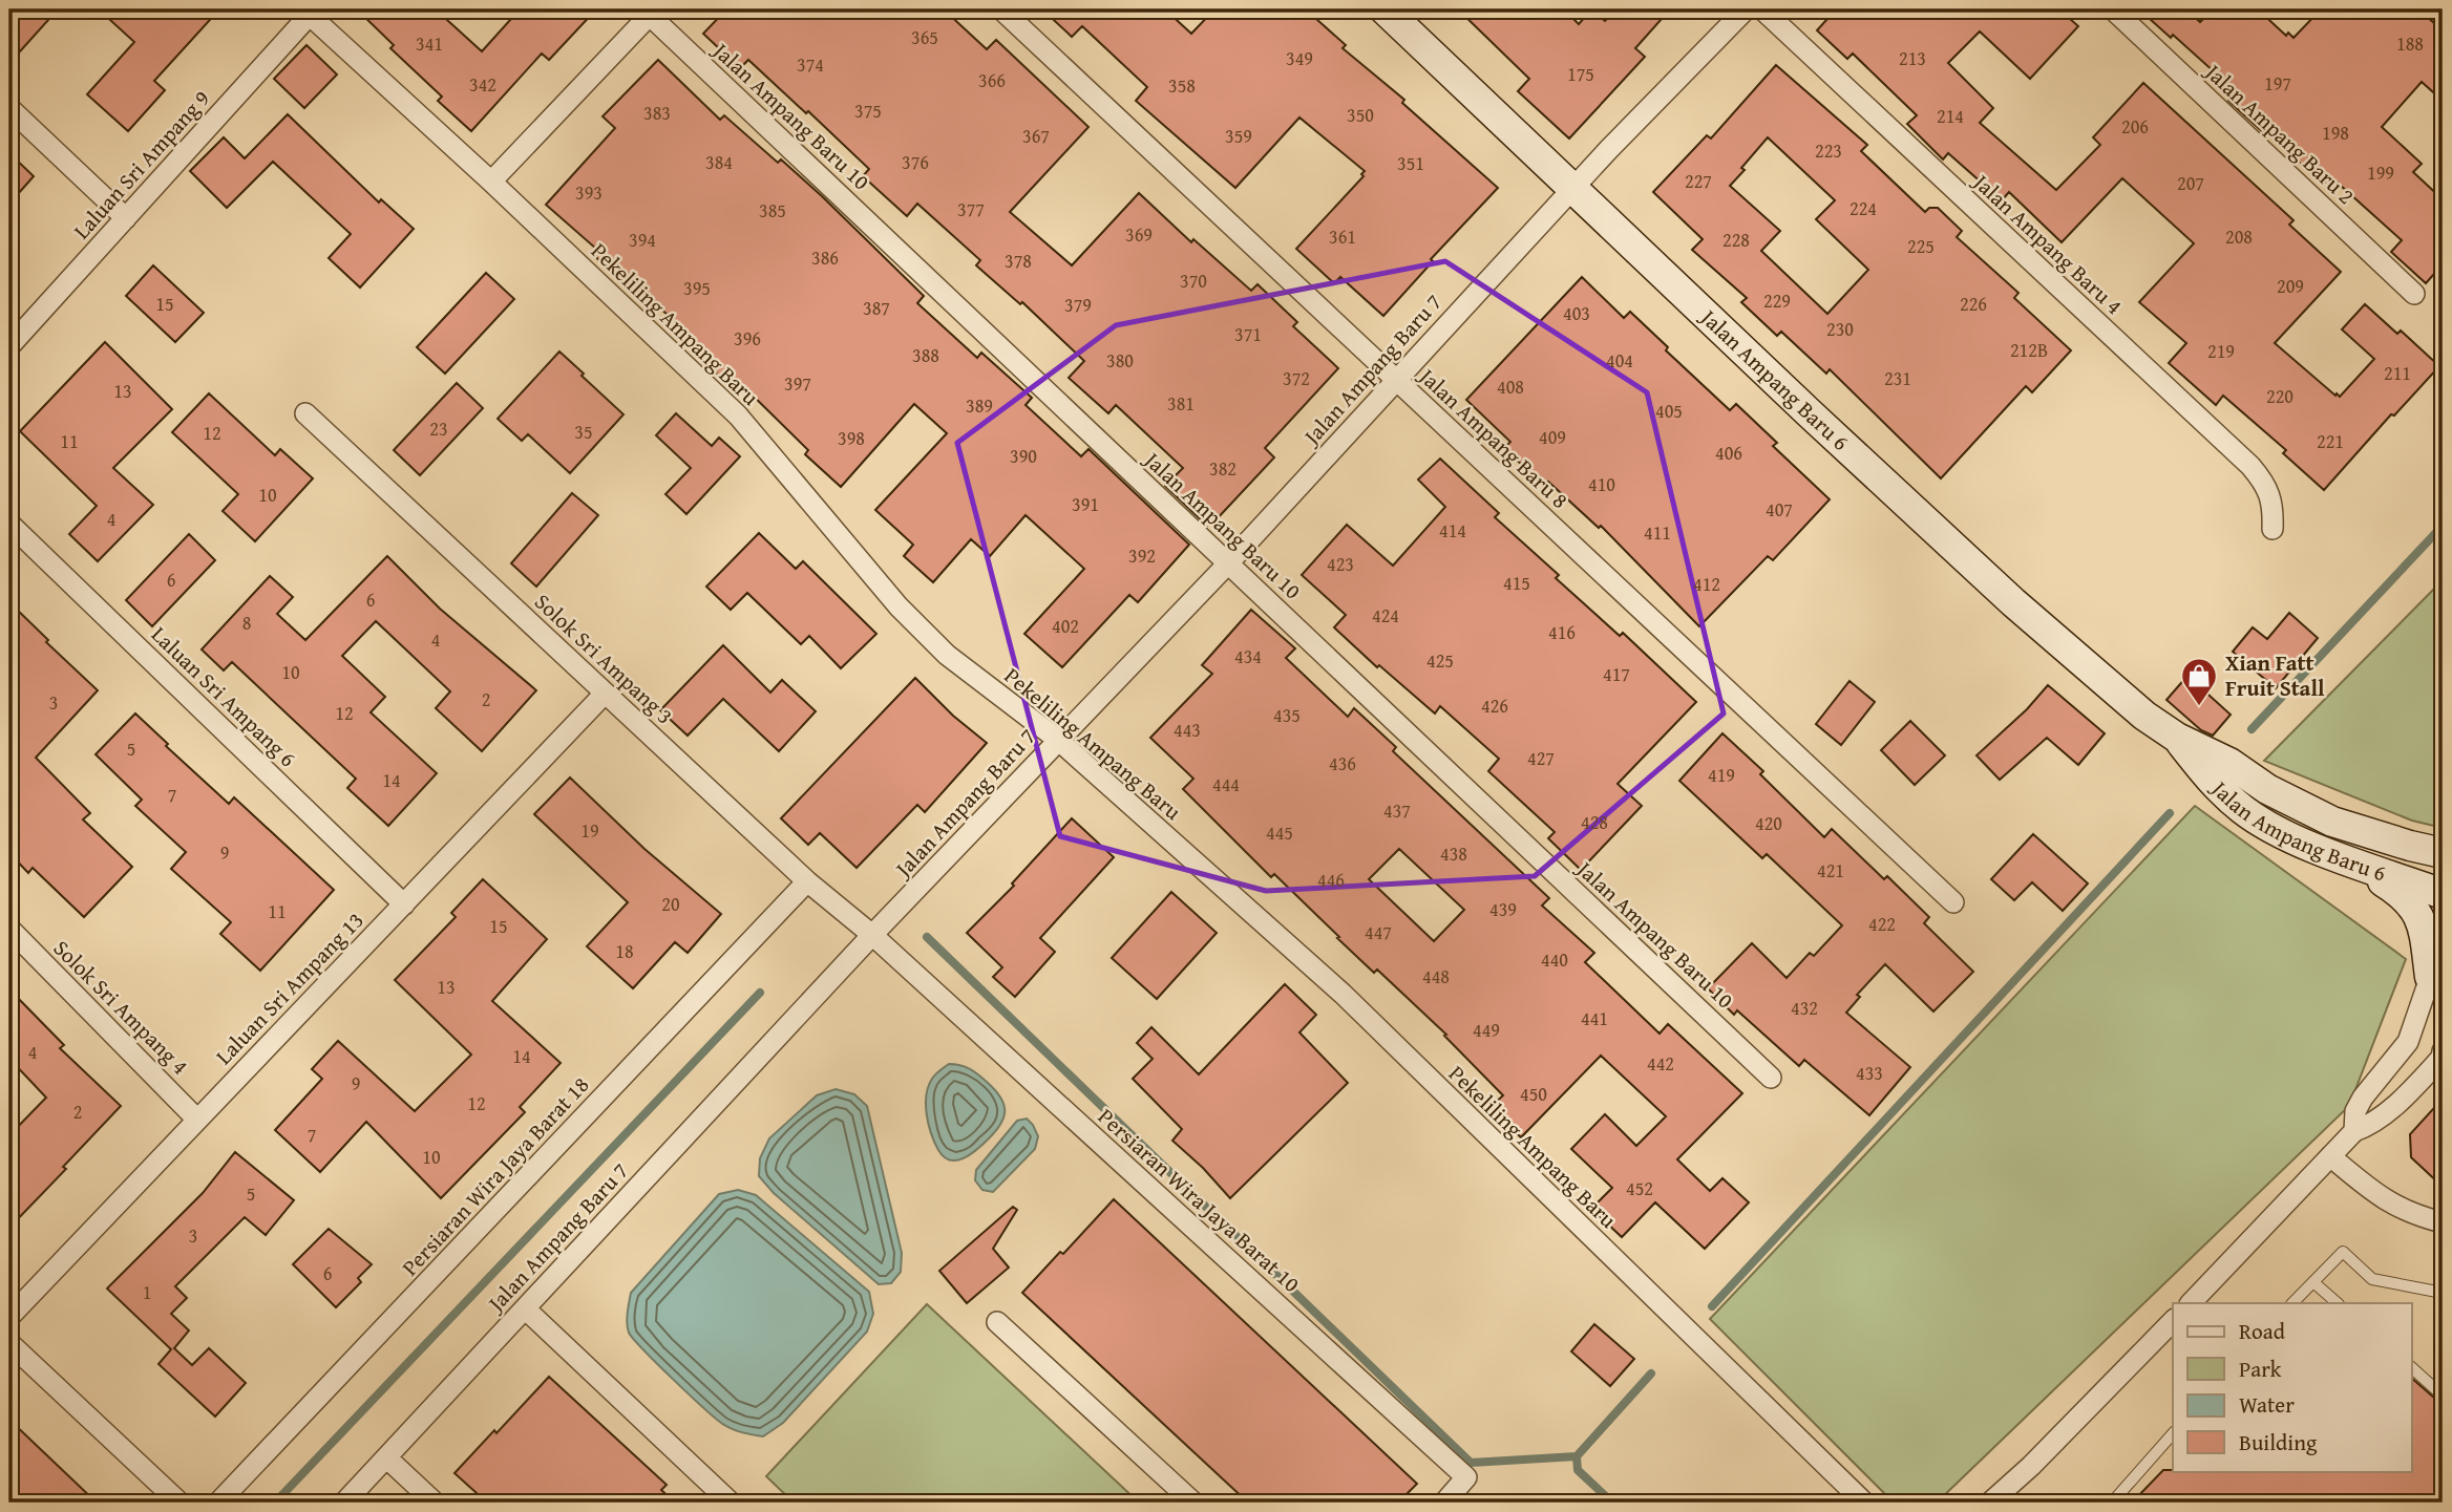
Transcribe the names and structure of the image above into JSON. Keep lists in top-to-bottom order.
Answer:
{
  "streets": {
    "main road": ["Jalan Ampang Baru 6"],
    "street": [
      "Jalan Ampang Baru 10",
      "Jalan Ampang Baru 2",
      "Laluan Sri Ampang 9",
      "Jalan Ampang Baru 4",
      "Pekeliling Ampang Baru",
      "Jalan Ampang Baru 7",
      "Jalan Ampang Baru 8",
      "Solok Sri Ampang 3",
      "Laluan Sri Ampang 6",
      "Laluan Sri Ampang 13",
      "Solok Sri Ampang 4",
      "Persiaran Wira Jaya Barat 18",
      "Persiaran Wira Jaya Barat 10"
    ]
  },
  "crossings": [
    ["Jalan Ampang Baru 10", "Jalan Ampang Baru 7"],
    ["Laluan Sri Ampang 9", "Pekeliling Ampang Baru"],
    ["Pekeliling Ampang Baru", "Jalan Ampang Baru 7"],
    ["Jalan Ampang Baru 7", "Jalan Ampang Baru 6"],
    ["Jalan Ampang Baru 7", "Jalan Ampang Baru 8"],
    ["Jalan Ampang Baru 7", "Solok Sri Ampang 3"],
    ["Jalan Ampang Baru 7", "Persiaran Wira Jaya Barat 10"],
    ["Solok Sri Ampang 3", "Laluan Sri Ampang 13"],
    ["Solok Sri Ampang 3", "Persiaran Wira Jaya Barat 18"],
    ["Solok Sri Ampang 3", "Persiaran Wira Jaya Barat 10"],
    ["Laluan Sri Ampang 6", "Laluan Sri Ampang 13"],
    ["Laluan Sri Ampang 13", "Solok Sri Ampang 4"]
  ],
  "places": {
    "shop": ["Xian Fatt Fruit Stall"]
  },
  "house_numbers": [
    "365",
    "341",
    "188",
    "349",
    "213",
    "374",
    "175",
    "366",
    "197",
    "342",
    "358",
    "375",
    "383",
    "350",
    "214",
    "206",
    "198",
    "367",
    "359",
    "223",
    "384",
    "376",
    "351",
    "199",
    "227",
    "207",
    "393",
    "224",
    "377",
    "385",
    "369",
    "361",
    "208",
    "394",
    "228",
    "225",
    "386",
    "378",
    "370",
    "209",
    "395",
    "229",
    "15",
    "226",
    "379",
    "387",
    "403",
    "230",
    "371",
    "396",
    "212B",
    "219",
    "388",
    "380",
    "404",
    "211",
    "372",
    "231",
    "397",
    "408",
    "13",
    "220",
    "381",
    "389",
    "405",
    "23",
    "35",
    "12",
    "409",
    "398",
    "11",
    "221",
    "406",
    "390",
    "382",
    "410",
    "10",
    "391",
    "407",
    "4",
    "414",
    "411",
    "392",
    "423",
    "6",
    "415",
    "412",
    "6",
    "424",
    "8",
    "402",
    "416",
    "4",
    "434",
    "425",
    "10",
    "417",
    "2",
    "3",
    "426",
    "12",
    "435",
    "443",
    "5",
    "427",
    "436",
    "419",
    "14",
    "444",
    "7",
    "437",
    "428",
    "420",
    "19",
    "445",
    "9",
    "438",
    "421",
    "446",
    "20",
    "439",
    "11",
    "422",
    "15",
    "447",
    "18",
    "440",
    "448",
    "13",
    "432",
    "441",
    "449",
    "4",
    "14",
    "442",
    "433",
    "9",
    "450",
    "12",
    "2",
    "7",
    "10",
    "452",
    "5",
    "3",
    "6",
    "1"
  ],
  "legend": [
    "Road",
    "Park",
    "Water",
    "Building"
  ]
}
